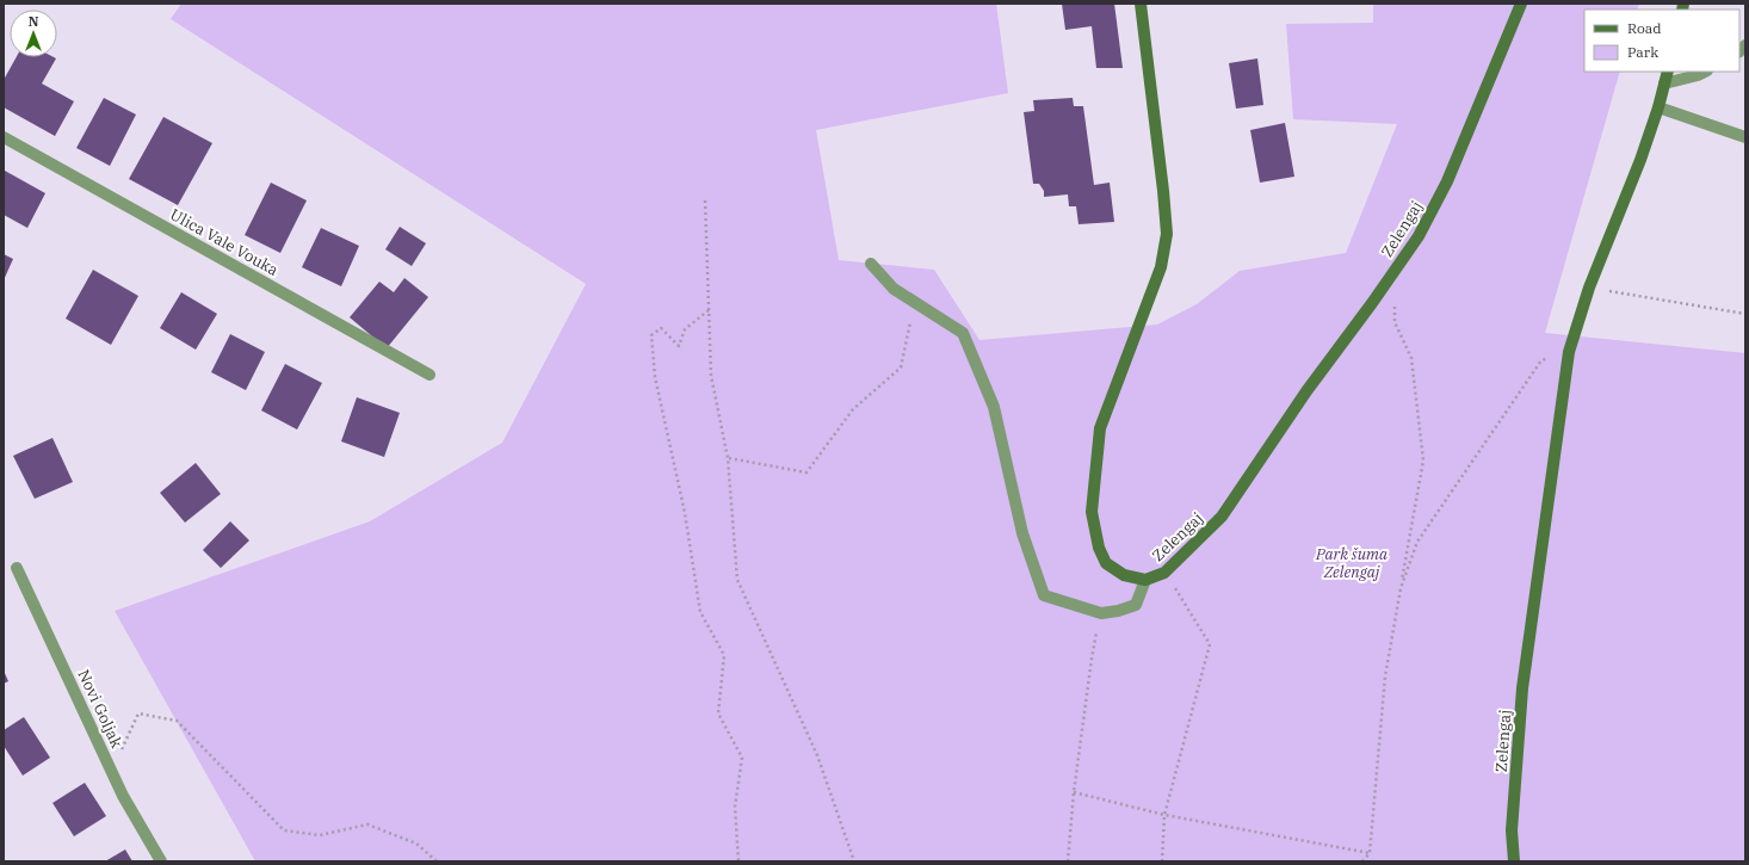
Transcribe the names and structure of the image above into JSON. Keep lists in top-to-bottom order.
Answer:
{
  "streets": {
    "street": ["Zelengaj", "Ulica Vale Vouka", "Novi Goljak"]
  },
  "parks": ["Park šuma Zelengaj"],
  "legend": ["Road", "Park"],
  "north": "top"
}
